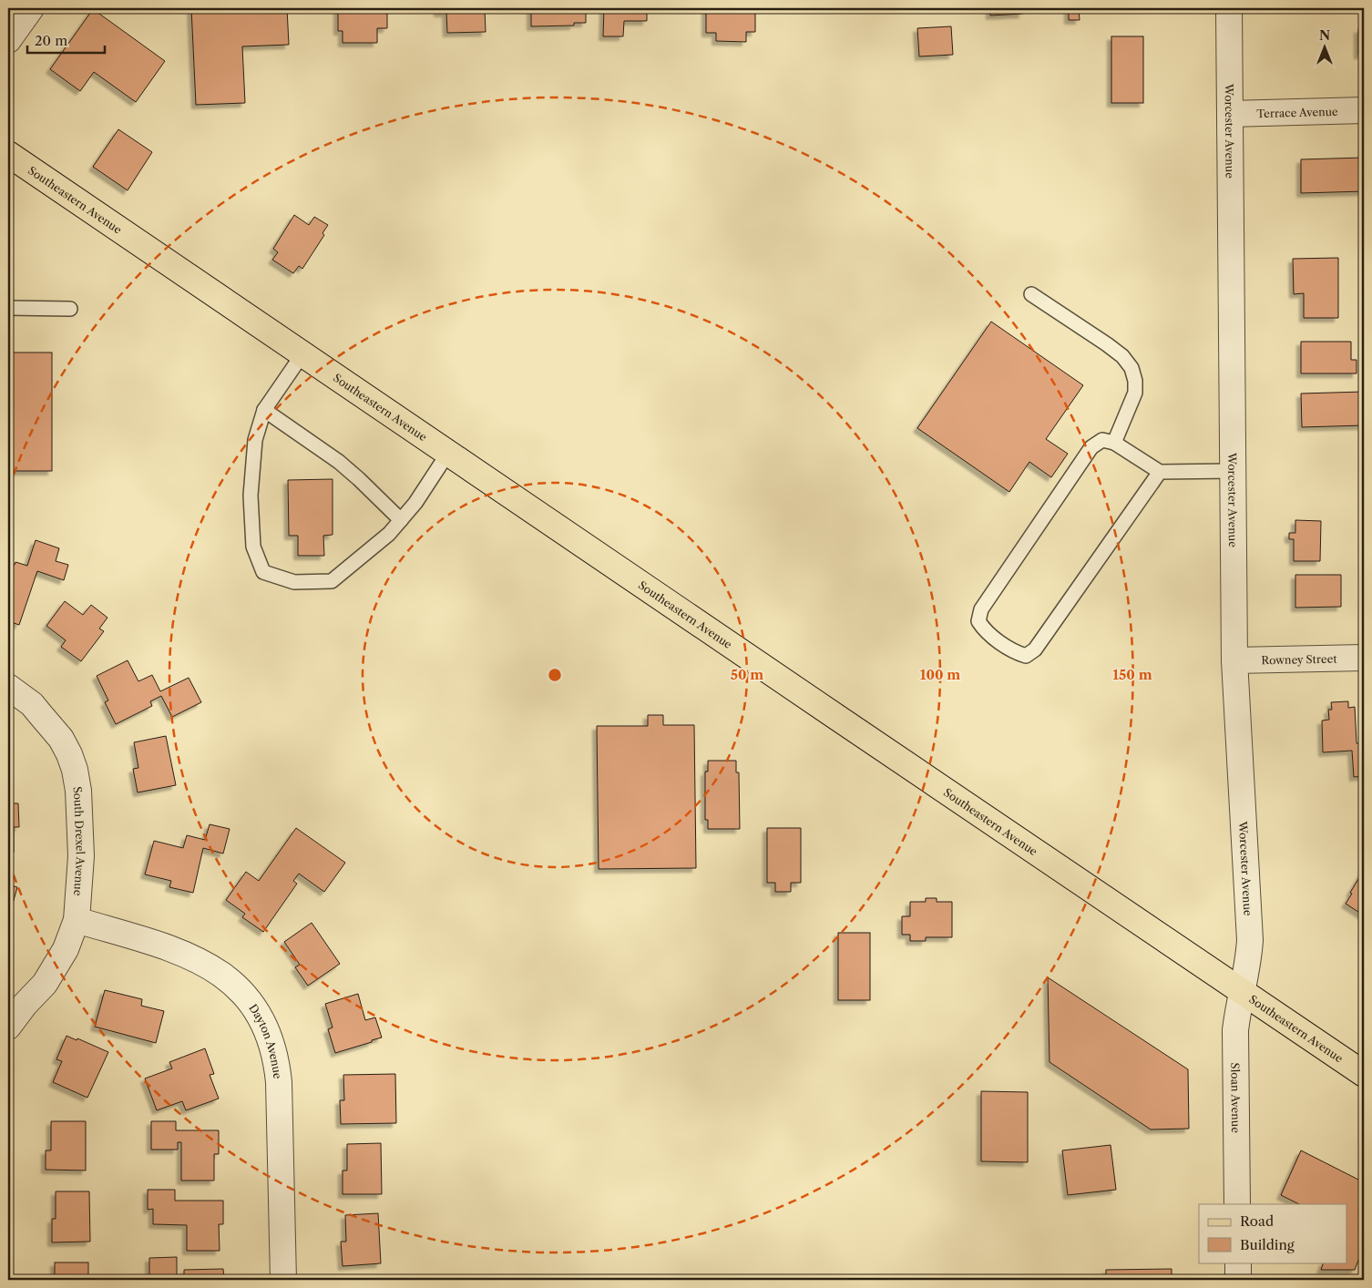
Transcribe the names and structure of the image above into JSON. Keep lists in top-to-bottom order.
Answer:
{
  "streets": {
    "main road": ["Southeastern Avenue"],
    "street": [
      "Terrace Avenue",
      "Worcester Avenue",
      "Rowney Street",
      "South Drexel Avenue",
      "Dayton Avenue",
      "Sloan Avenue"
    ]
  },
  "crossings": [
    ["Terrace Avenue", "Worcester Avenue"],
    ["Worcester Avenue", "Southeastern Avenue"],
    ["Worcester Avenue", "Rowney Street"],
    ["Worcester Avenue", "Sloan Avenue"],
    ["Southeastern Avenue", "Sloan Avenue"],
    ["South Drexel Avenue", "Dayton Avenue"]
  ],
  "legend": ["Road", "Building"],
  "scale_bar": "20 m",
  "north": "top",
  "rings": ["50 m", "100 m", "150 m"]
}
